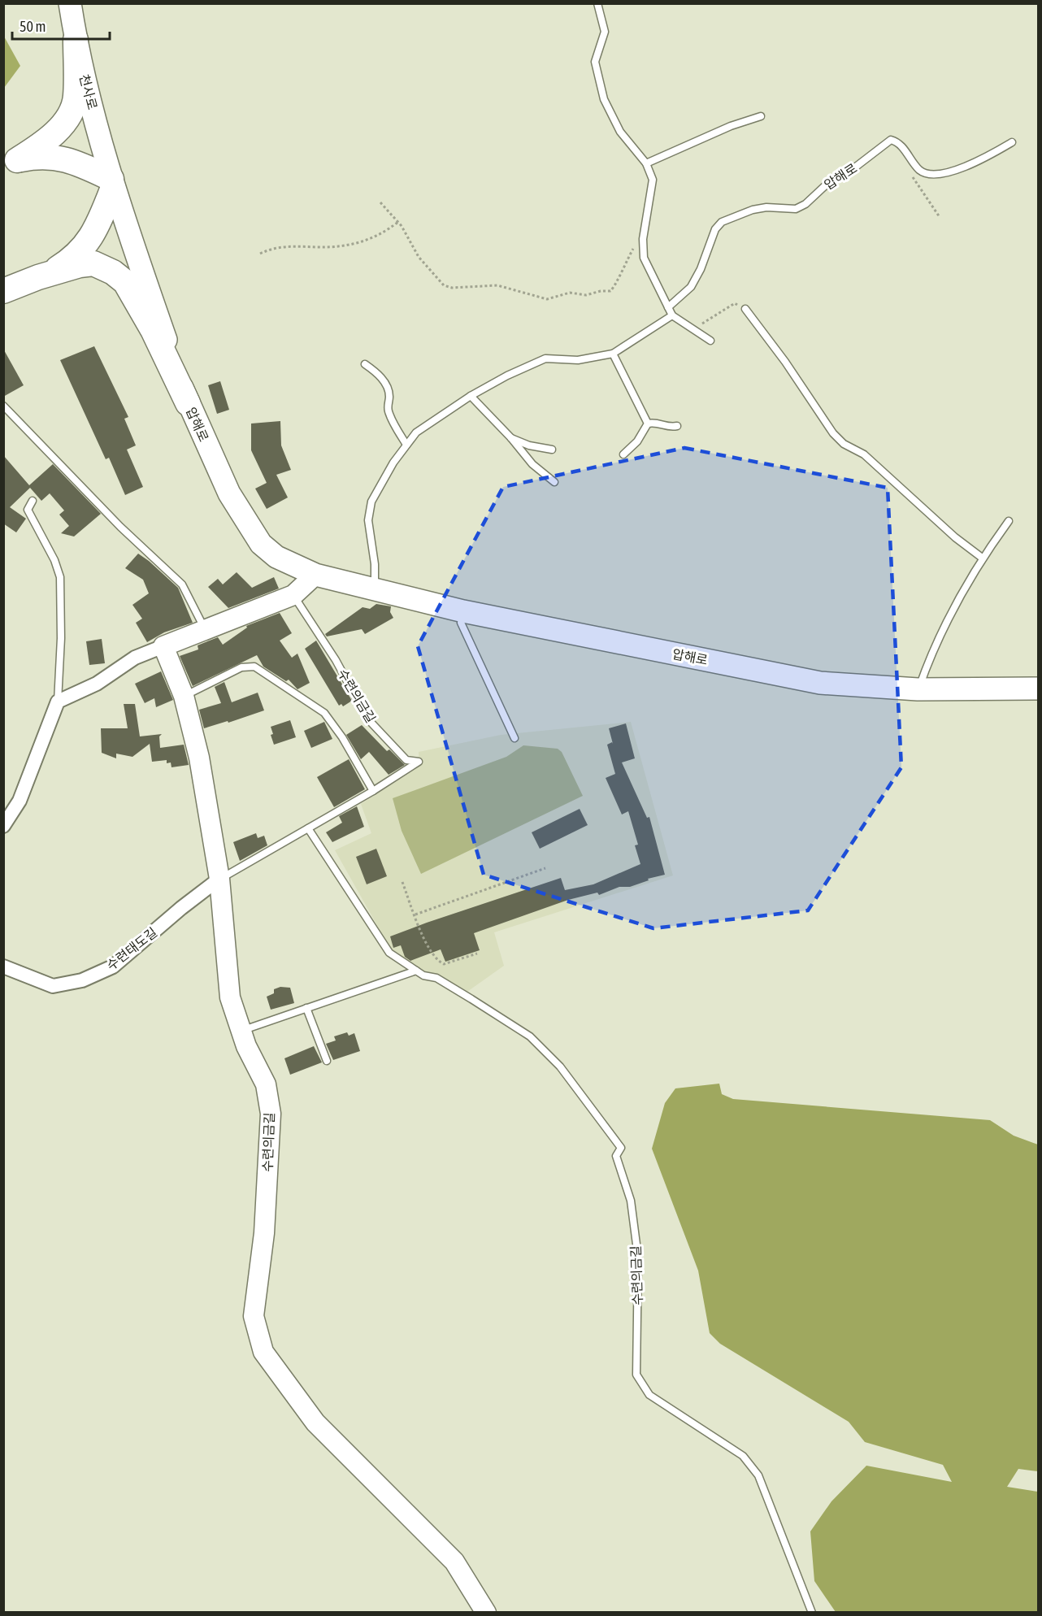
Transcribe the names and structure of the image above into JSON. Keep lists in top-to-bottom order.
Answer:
{
  "streets": {
    "main road": ["천사로", "압해로"],
    "street": ["수련의금길", "수련태도길"]
  },
  "crossings": [
    ["천사로", "압해로"],
    ["수련의금길", "수련태도길"]
  ],
  "scale_bar": "50 m"
}
